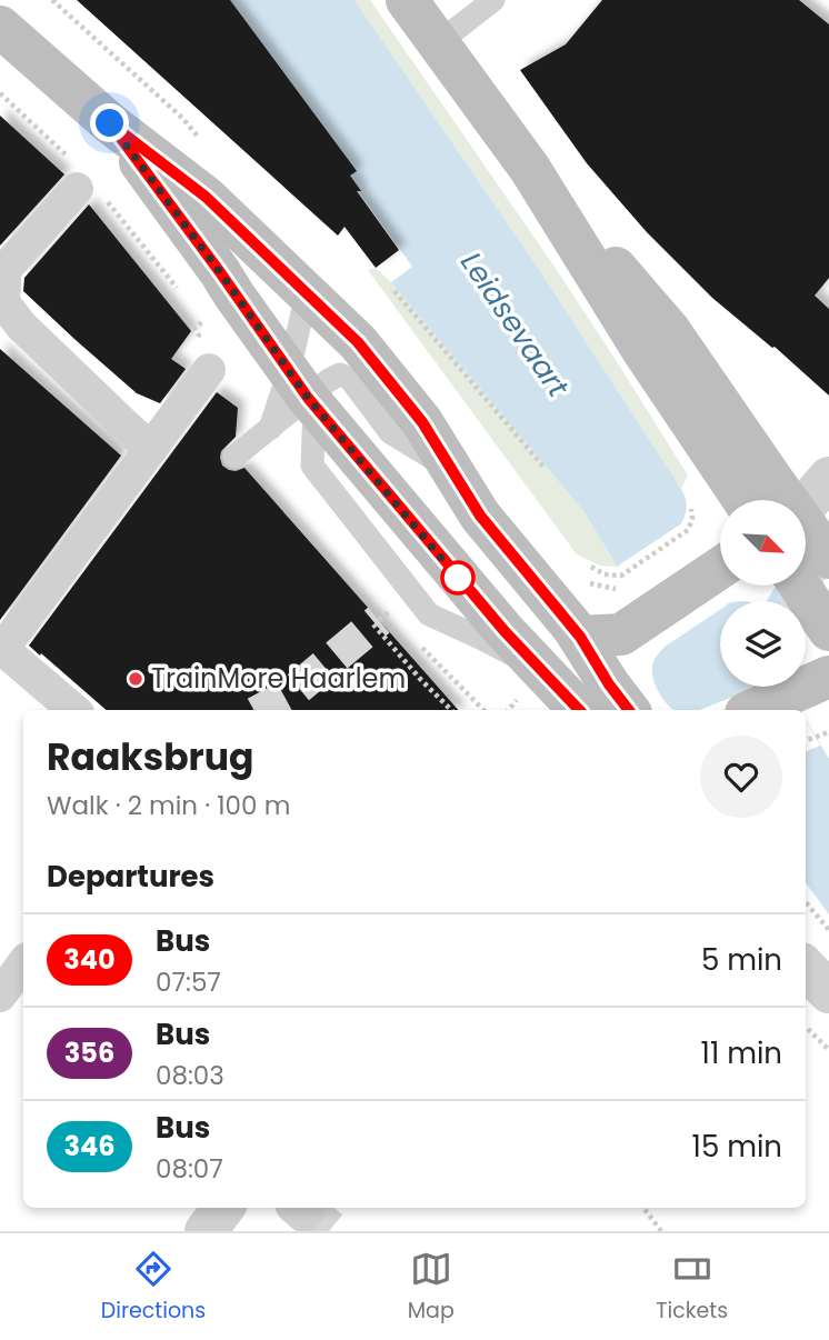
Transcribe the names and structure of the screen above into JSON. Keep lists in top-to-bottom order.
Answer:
{
  "water": ["Leidsevaart"],
  "places": ["TrainMore Haarlem"],
  "lines": ["bus line 340"],
  "north": "bottom right",
  "page": {
    "heading": [
      ["Raaksbrug", "Walk · 2 min · 100 m"],
      "Departures"
    ],
    "list": [
      {
        "mark": "340",
        "name": "Bus",
        "note": "07:57",
        "value": "5 min"
      },
      {
        "mark": "356",
        "name": "Bus",
        "note": "08:03",
        "value": "11 min"
      },
      {
        "mark": "346",
        "name": "Bus",
        "note": "08:07",
        "value": "15 min"
      }
    ],
    "tabs": ["Directions", "Map", "Tickets"]
  }
}
